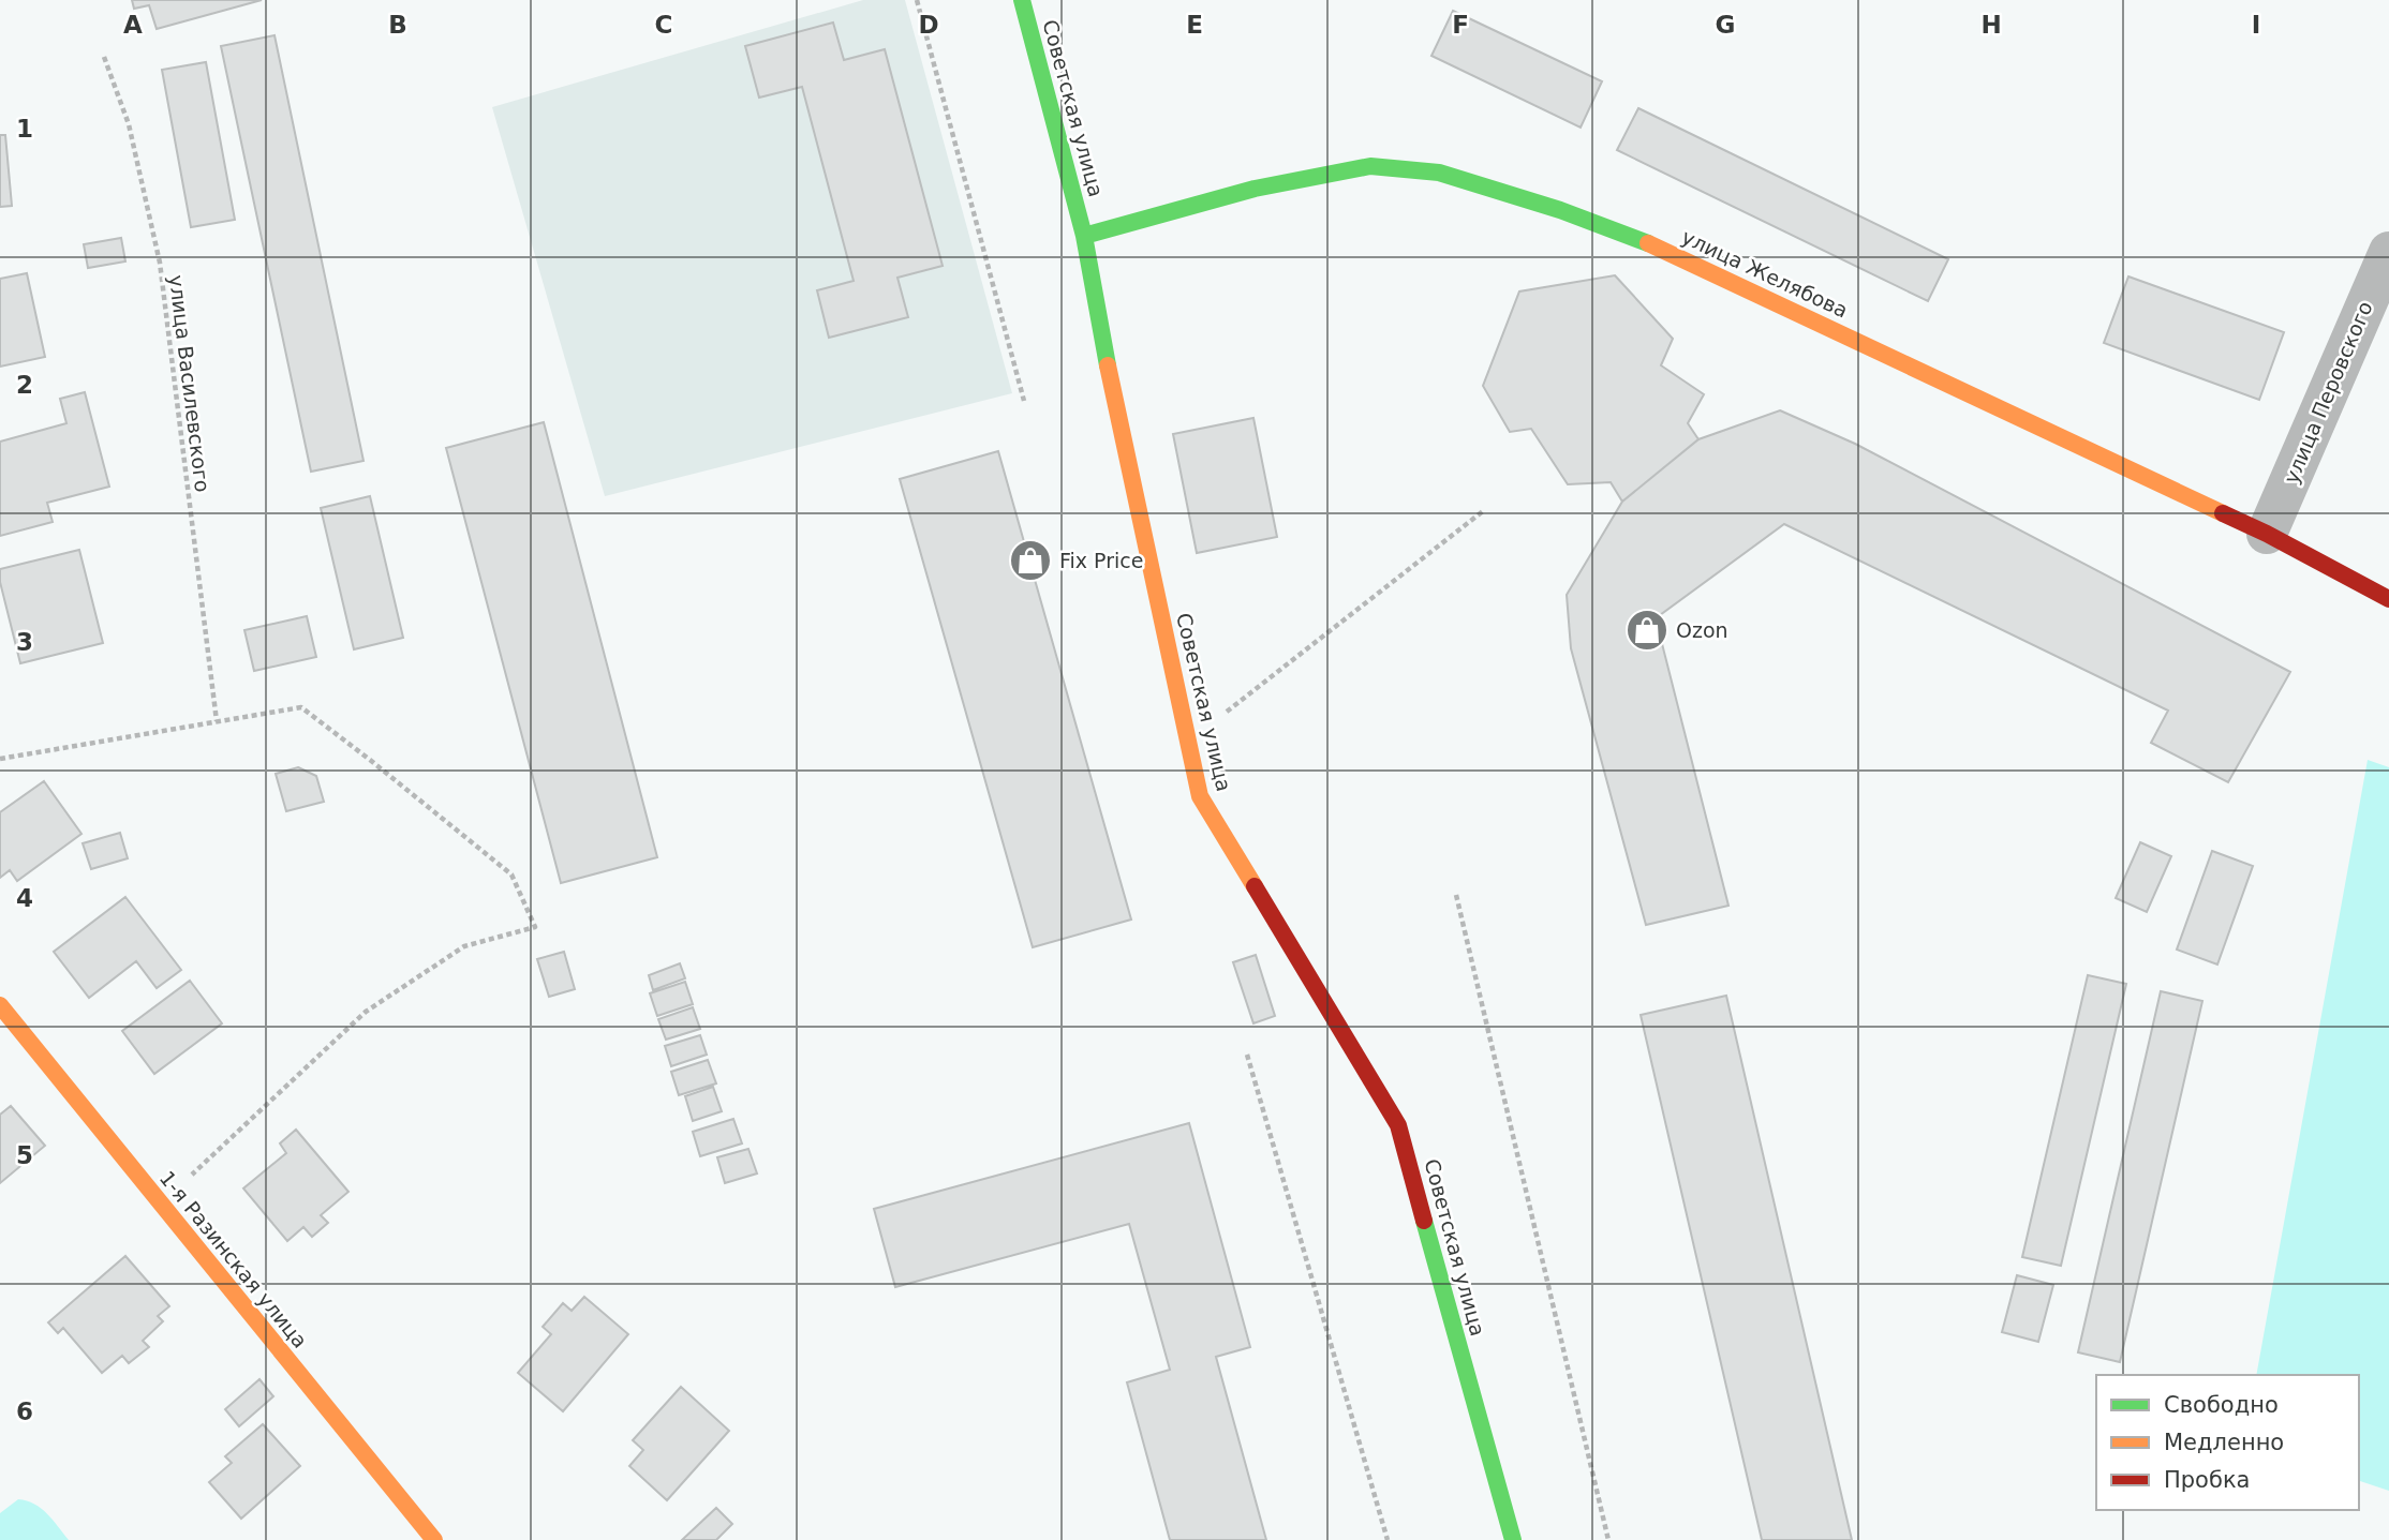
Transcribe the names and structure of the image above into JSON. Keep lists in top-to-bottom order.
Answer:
{
  "streets": {
    "street": [
      "Советская улица",
      "улица Желябова",
      "улица Перовского",
      "1-я Разинская улица"
    ],
    "path": ["улица Василевского"]
  },
  "crossings": [
    ["Советская улица", "улица Желябова"],
    ["улица Желябова", "улица Перовского"]
  ],
  "places": {
    "shop": ["Fix Price", "Ozon"]
  },
  "legend": ["Свободно", "Медленно", "Пробка"],
  "grid": {
    "columns": [
      "A",
      "B",
      "C",
      "D",
      "E",
      "F",
      "G",
      "H",
      "I"
    ],
    "rows": [
      "1",
      "2",
      "3",
      "4",
      "5",
      "6"
    ]
  }
}
